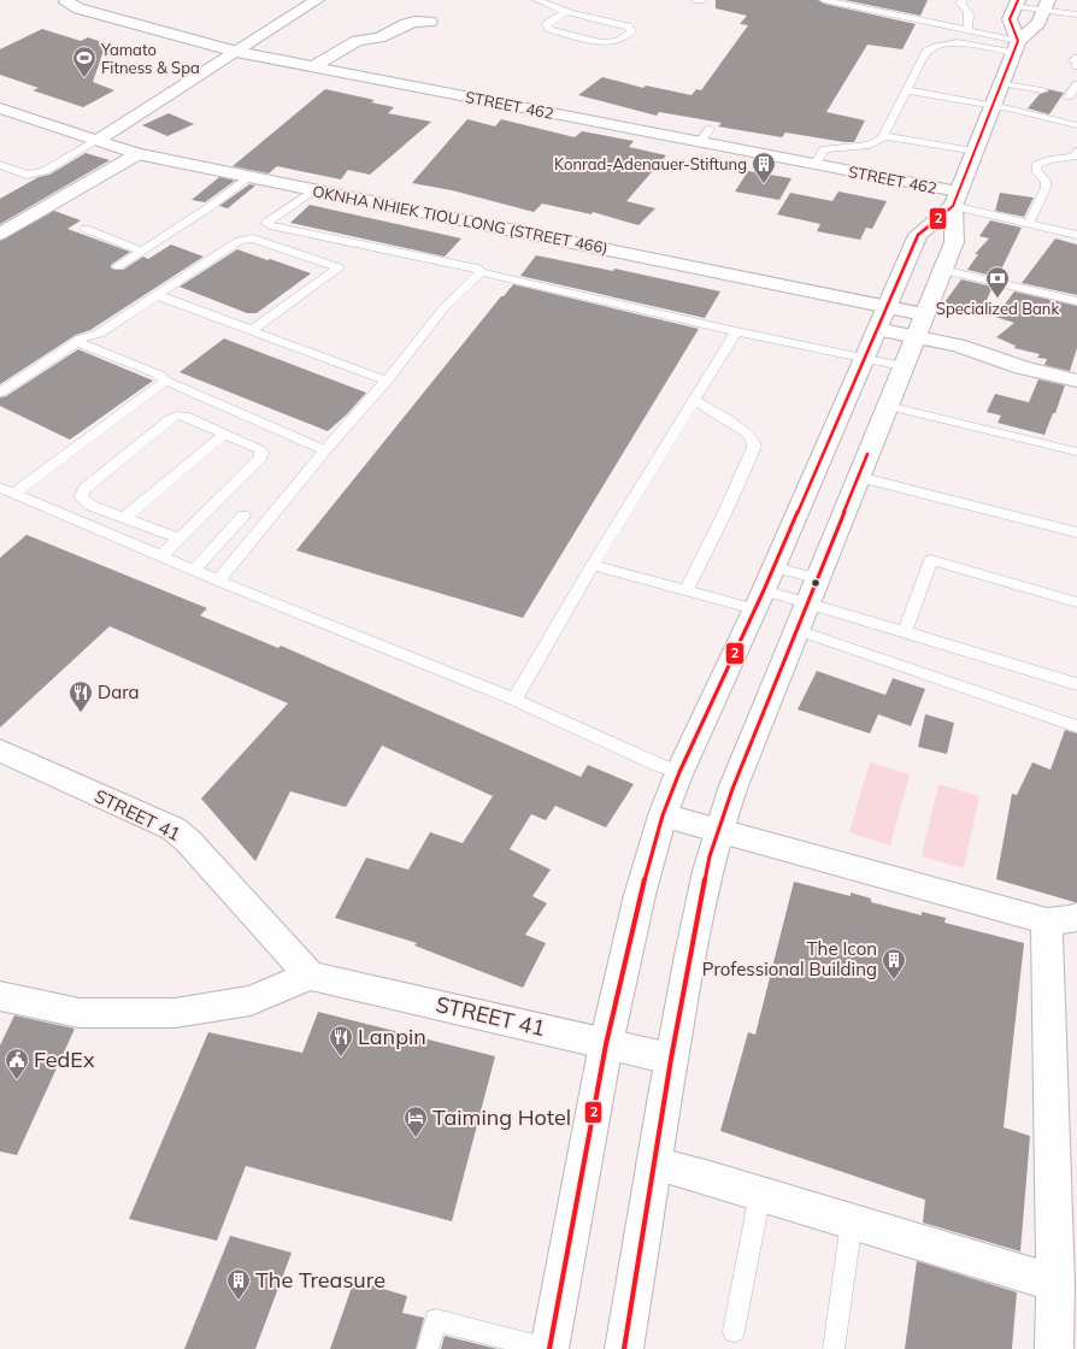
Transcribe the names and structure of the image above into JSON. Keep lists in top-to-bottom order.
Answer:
{
  "streets": {
    "street": ["STREET 462", "OKNHA NHIEK TIOU LONG (STREET 466)", "STREET 41"]
  },
  "places": {
    "sports": ["Yamato Fitness & Spa"],
    "building": ["Konrad-Adenauer-Stiftung", "The Icon Professional Building", "The Treasure"],
    "bank": ["Specialized Bank"],
    "restaurant": ["Dara", "Lanpin"],
    "public building": ["FedEx"],
    "hotel": ["Taiming Hotel"]
  },
  "lines": ["transit line 2"]
}
